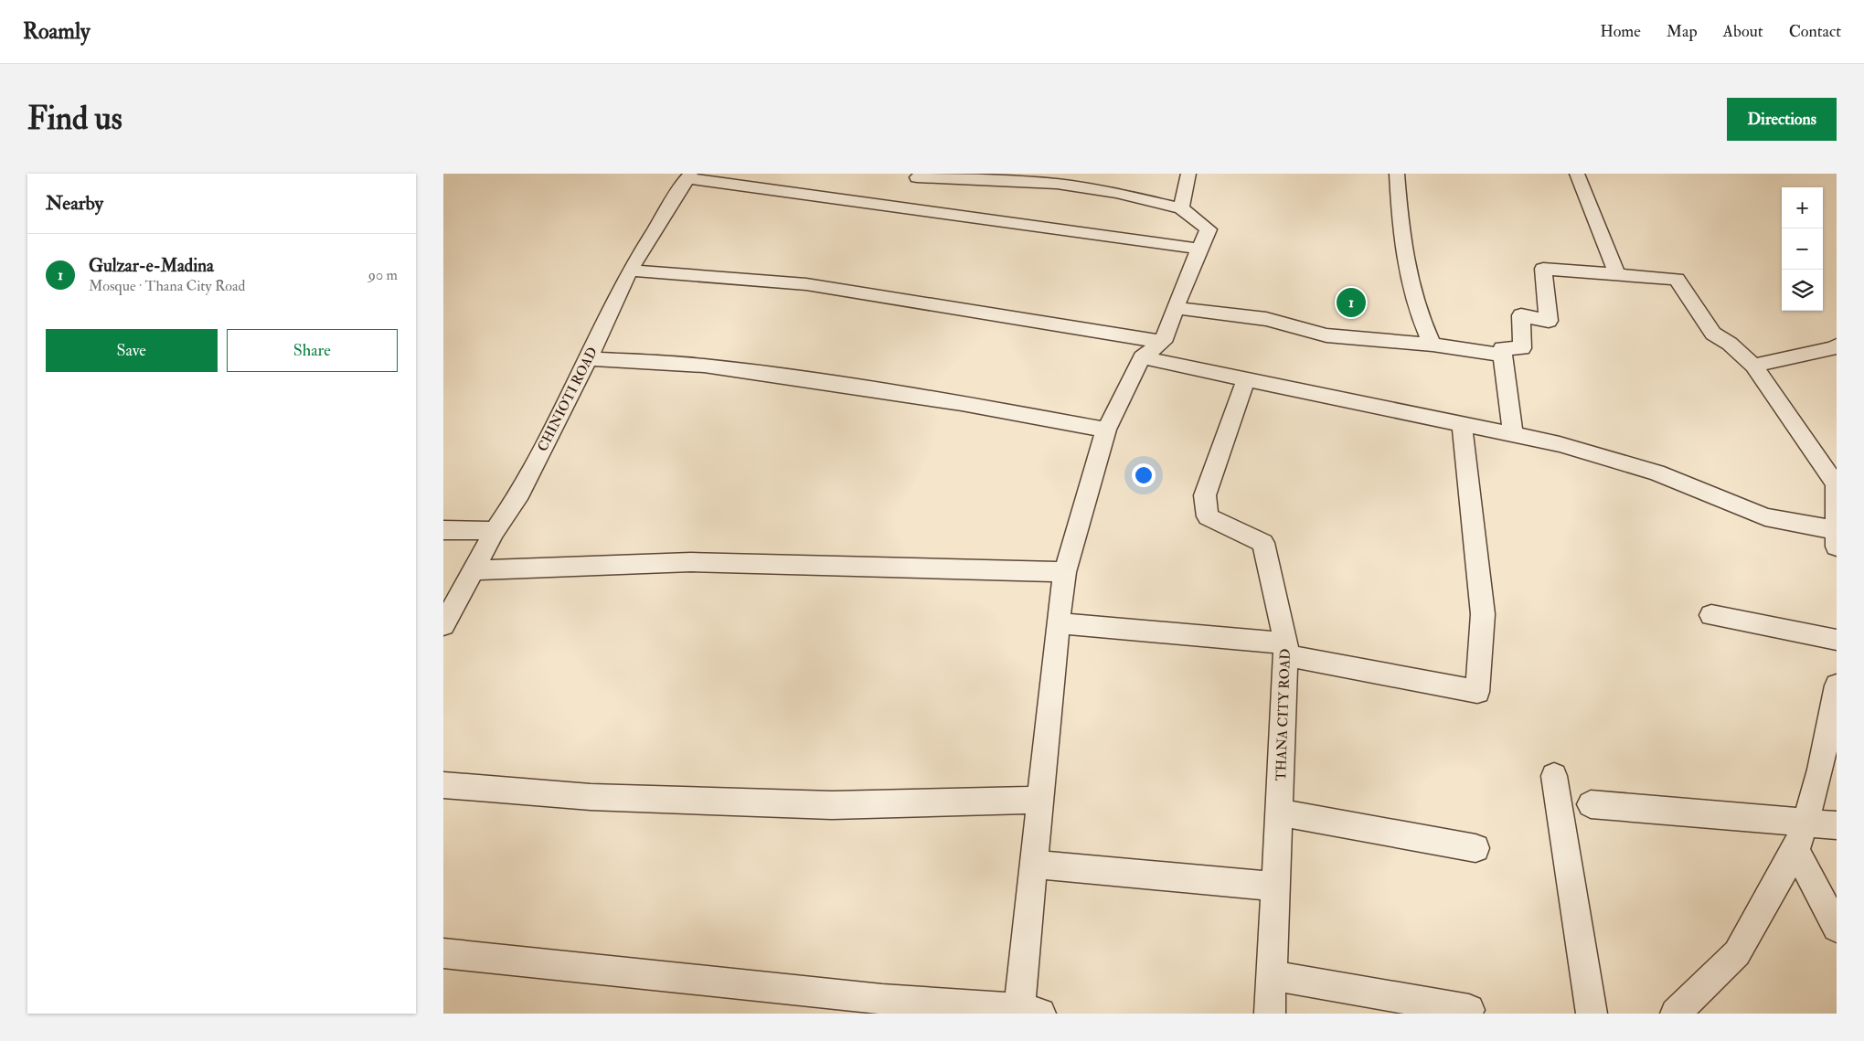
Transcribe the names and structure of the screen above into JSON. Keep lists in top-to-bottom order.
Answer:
{
  "streets": {
    "street": ["CHINIOTI ROAD", "THANA CITY ROAD"]
  },
  "page": {
    "header": "Roamly",
    "nav": [
      "Home",
      "Map",
      "About",
      "Contact"
    ],
    "buttons": [
      "Directions",
      ["Save", "Share"]
    ],
    "title": "Find us",
    "heading": "Nearby",
    "map_buttons": ["+", "−"],
    "list": [
      {
        "mark": "1",
        "name": "Gulzar-e-Madina",
        "note": "Mosque · Thana City Road",
        "value": "90 m"
      }
    ],
    "pins": "1"
  }
}
